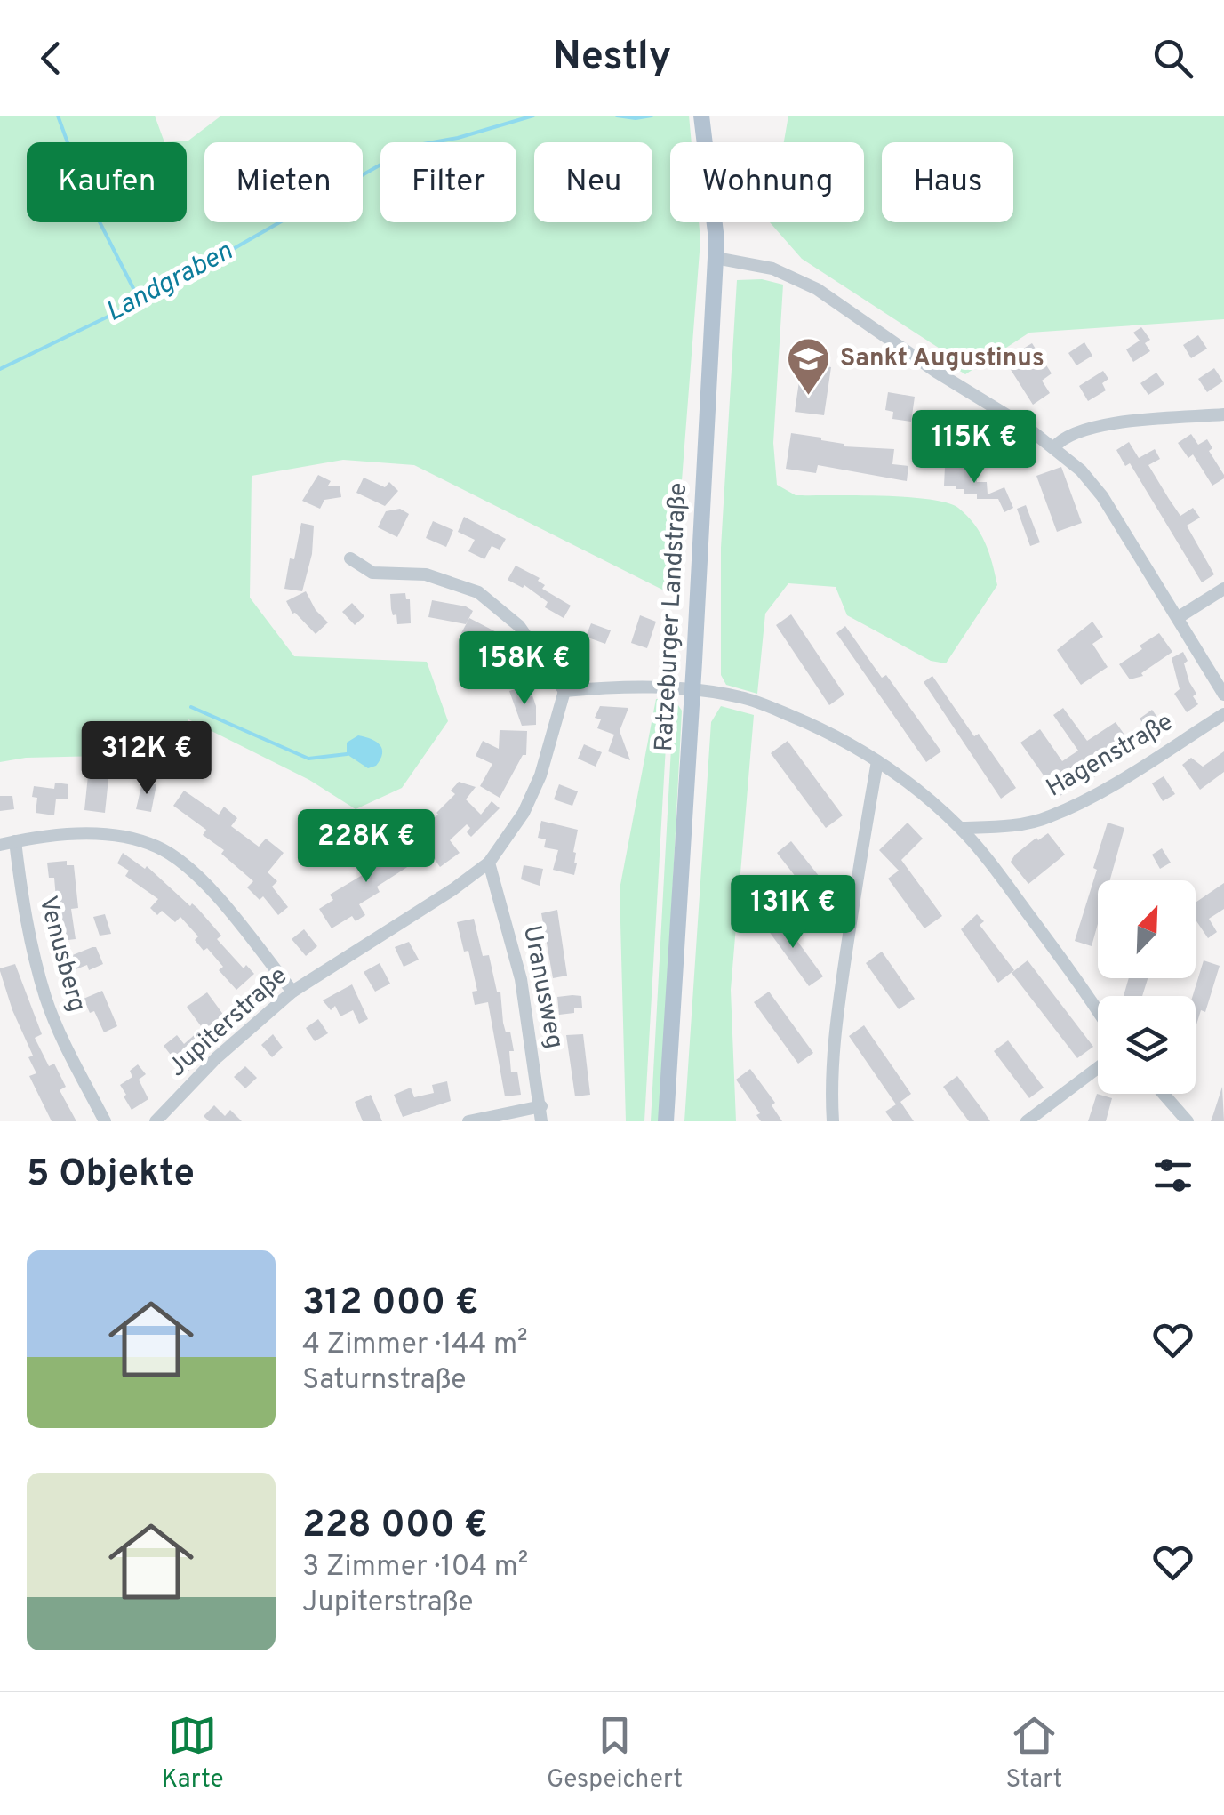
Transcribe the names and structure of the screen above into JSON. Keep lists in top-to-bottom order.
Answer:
{
  "streets": {
    "main road": ["Ratzeburger Landstraße"],
    "street": [
      "Hagenstraße",
      "Venusberg",
      "Uranusweg",
      "Jupiterstraße"
    ]
  },
  "crossings": [
    ["Uranusweg", "Jupiterstraße"]
  ],
  "water": ["Landgraben"],
  "places": {
    "school or university": ["Sankt Augustinus"]
  },
  "north": "top right",
  "page": {
    "header": "Nestly",
    "chip": [
      "Kaufen",
      "Mieten",
      "Filter",
      "Neu",
      "Wohnung",
      "Haus"
    ],
    "price": [
      "115K €",
      "158K €",
      "312K €",
      "228K €",
      "131K €"
    ],
    "heading": "5 Objekte",
    "list": [
      {
        "name": "312 000 €",
        "note": "4 Zimmer · 144 m² · Saturnstraße"
      },
      {
        "name": "228 000 €",
        "note": "3 Zimmer · 104 m² · Jupiterstraße"
      }
    ],
    "tabs": ["Karte", "Gespeichert", "Start"]
  }
}
